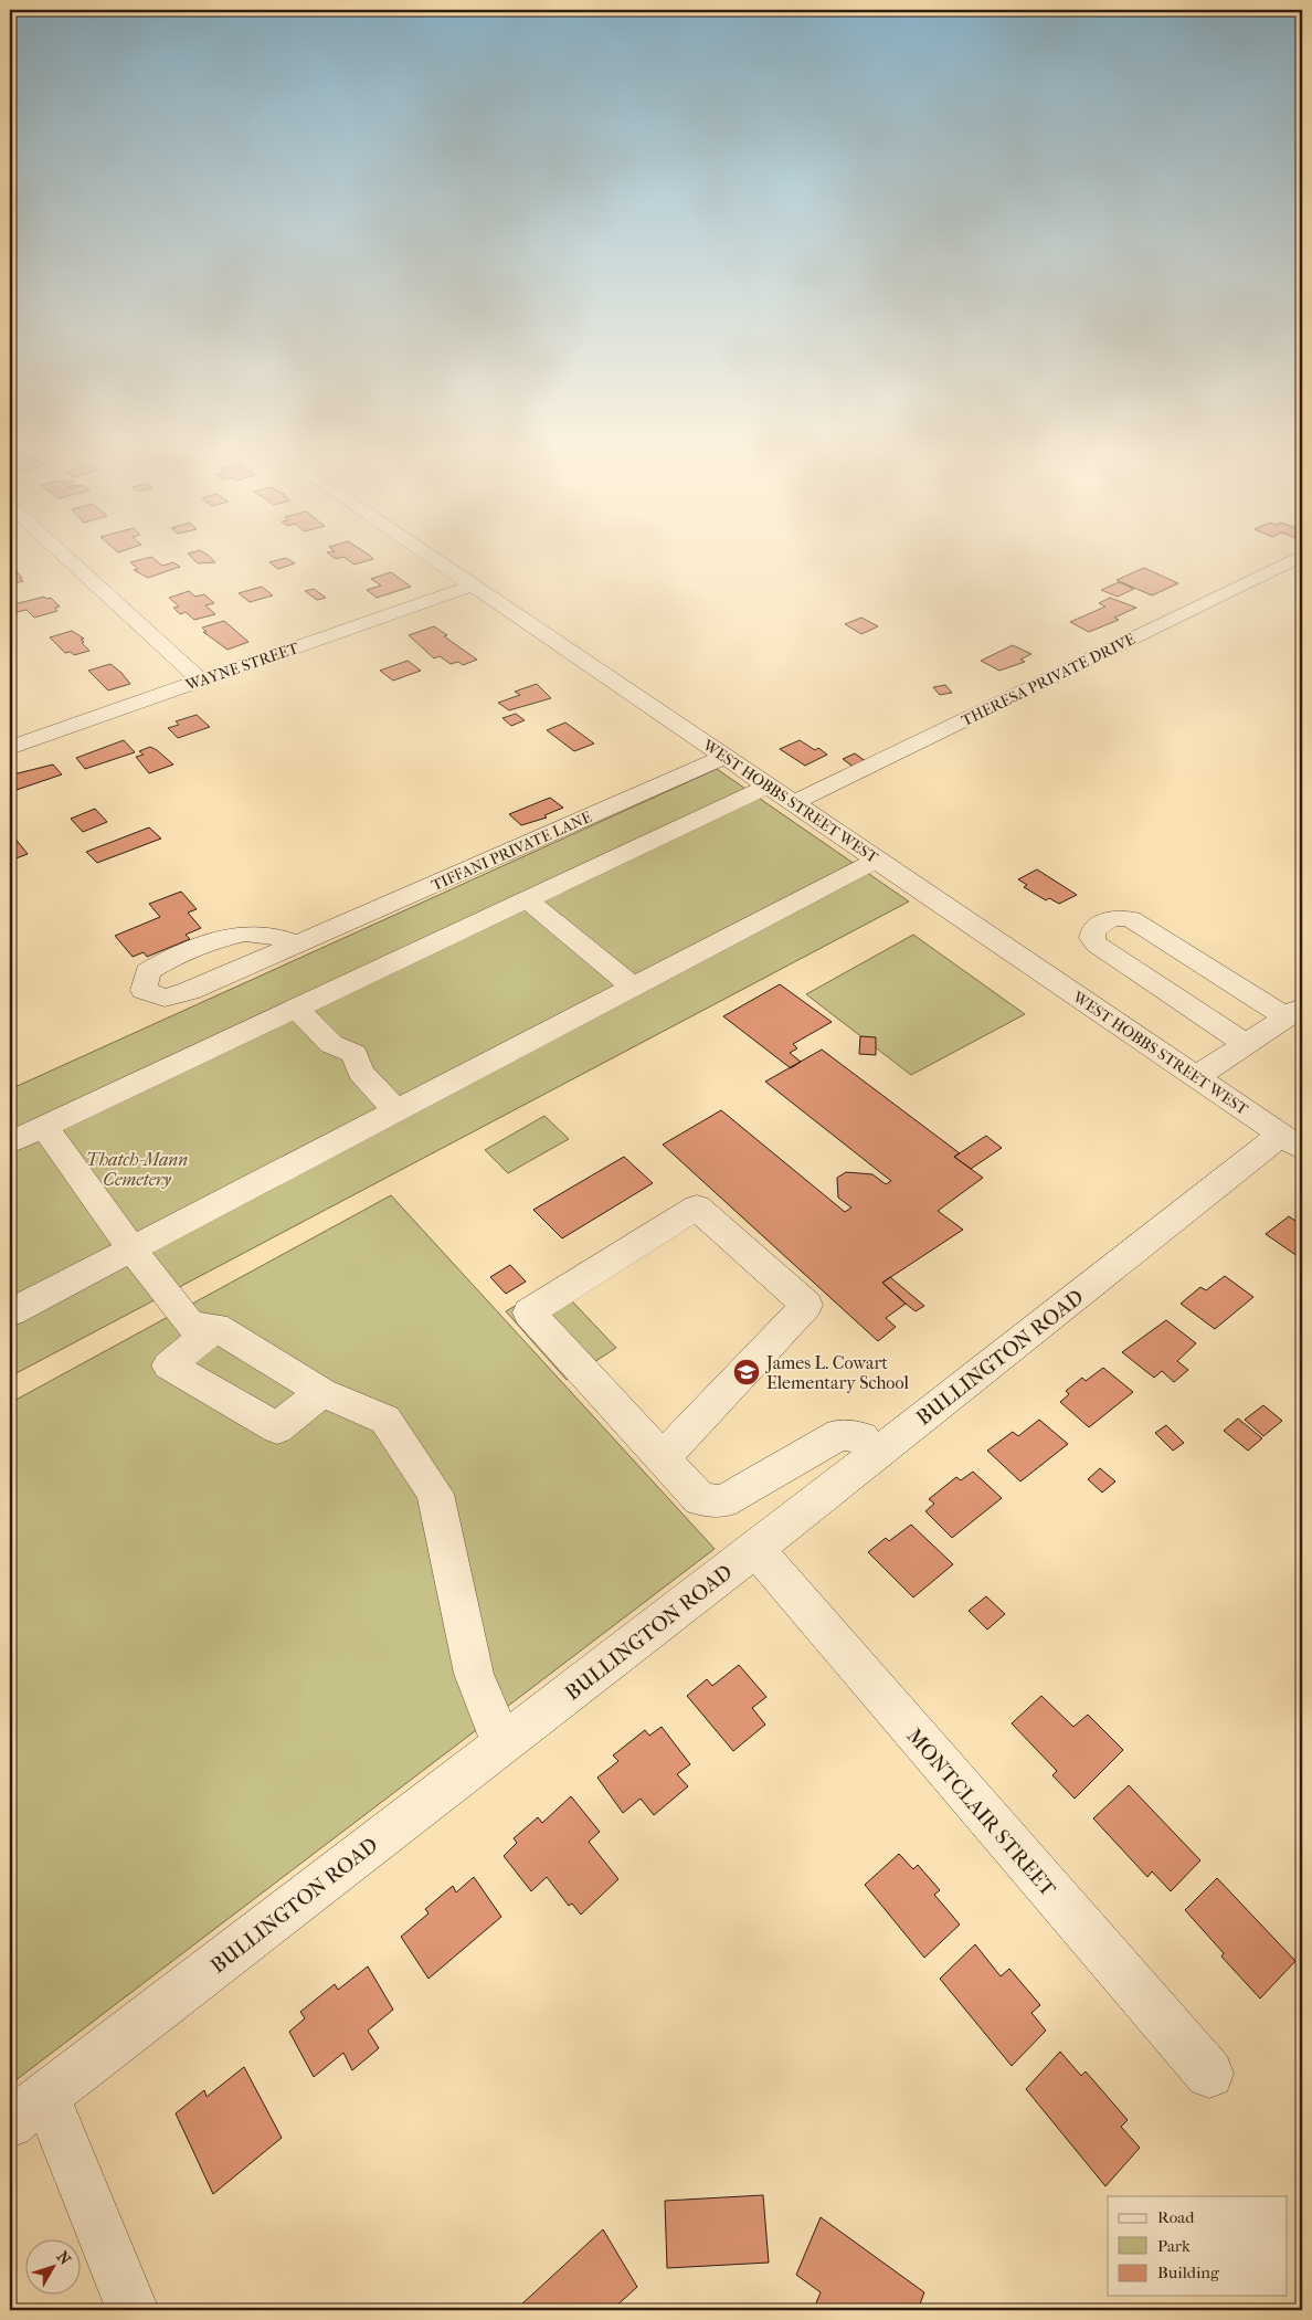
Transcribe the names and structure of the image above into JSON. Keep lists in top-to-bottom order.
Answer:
{
  "streets": {
    "street": [
      "WAYNE STREET",
      "THERESA PRIVATE DRIVE",
      "WEST HOBBS STREET WEST",
      "TIFFANI PRIVATE LANE",
      "BULLINGTON ROAD",
      "MONTCLAIR STREET"
    ]
  },
  "crossings": [
    ["WAYNE STREET", "WEST HOBBS STREET WEST"],
    ["THERESA PRIVATE DRIVE", "WEST HOBBS STREET WEST"],
    ["WEST HOBBS STREET WEST", "TIFFANI PRIVATE LANE"],
    ["WEST HOBBS STREET WEST", "BULLINGTON ROAD"],
    ["BULLINGTON ROAD", "MONTCLAIR STREET"]
  ],
  "parks": ["Thatch-Mann Cemetery"],
  "places": {
    "school or university": ["James L. Cowart Elementary School"]
  },
  "legend": ["Road", "Park", "Building"],
  "north": "top right"
}
